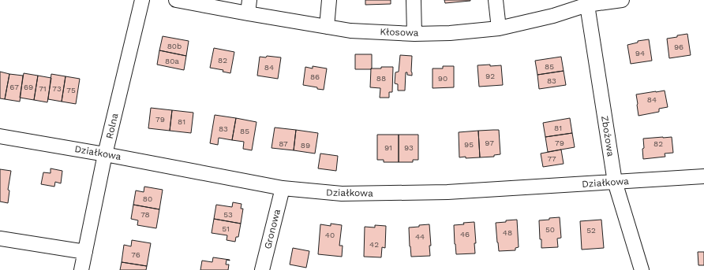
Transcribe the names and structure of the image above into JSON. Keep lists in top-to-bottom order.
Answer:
{
  "streets": {
    "street": [
      "Kłosowa",
      "Rolna",
      "Zbożowa",
      "Działkowa",
      "Gronowa"
    ]
  },
  "crossings": [
    ["Kłosowa", "Zbożowa"],
    ["Rolna", "Działkowa"],
    ["Zbożowa", "Działkowa"],
    ["Działkowa", "Gronowa"]
  ],
  "house_numbers": [
    "80b",
    "96",
    "94",
    "82",
    "80a",
    "85",
    "84",
    "92",
    "86",
    "88",
    "90",
    "83",
    "67",
    "69",
    "71",
    "73",
    "75",
    "84",
    "79",
    "81",
    "81",
    "83",
    "85",
    "97",
    "79",
    "87",
    "82",
    "95",
    "89",
    "91",
    "93",
    "77",
    "80",
    "78",
    "53",
    "51",
    "50",
    "52",
    "48",
    "46",
    "40",
    "44",
    "42",
    "76"
  ]
}
